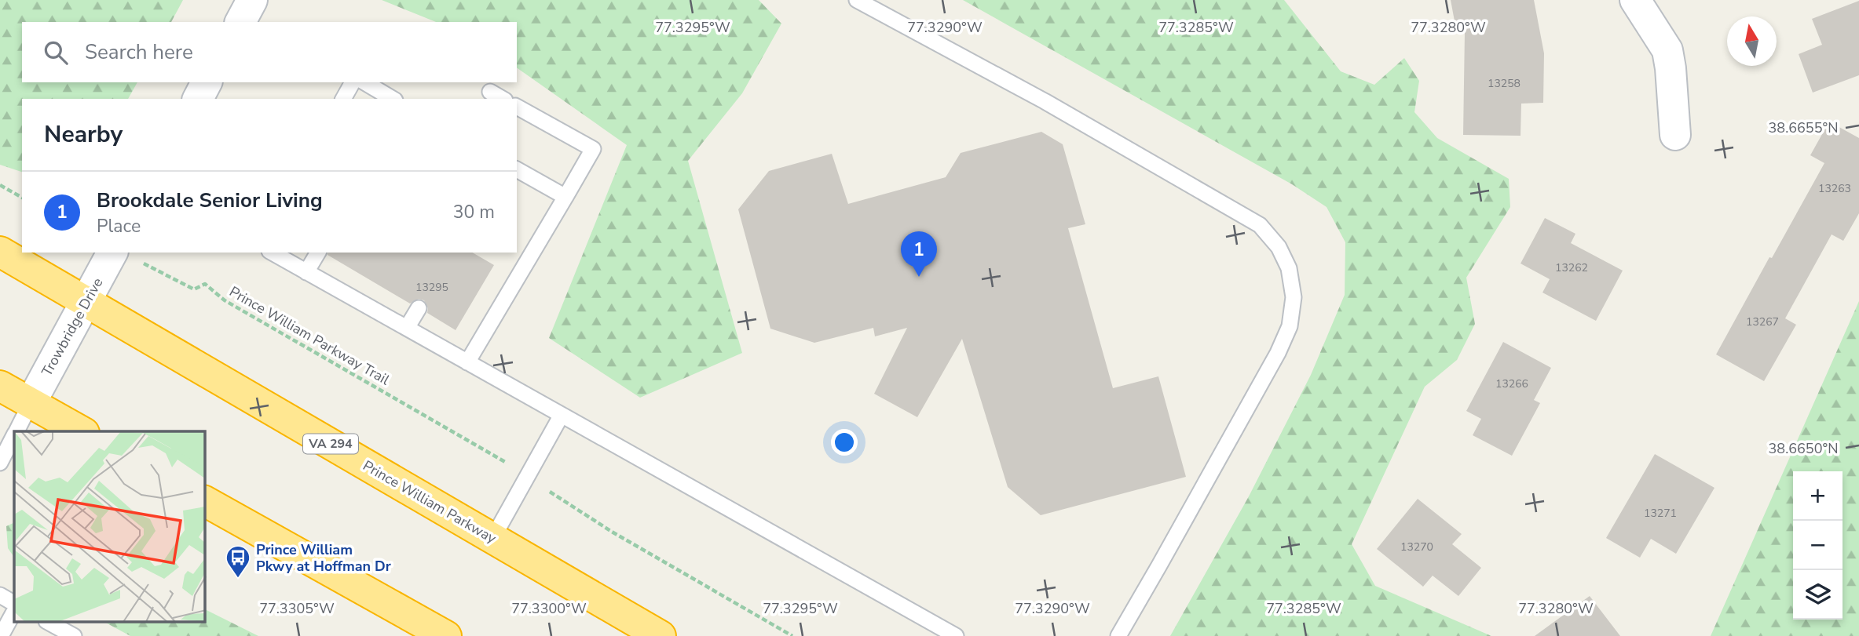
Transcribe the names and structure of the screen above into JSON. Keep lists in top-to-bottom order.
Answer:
{
  "streets": {
    "highway": ["VA 294", "Prince William Parkway"],
    "street": ["Trowbridge Drive"],
    "path": ["Prince William Parkway Trail"]
  },
  "crossings": [
    ["Trowbridge Drive", "Prince William Parkway Trail"],
    ["Trowbridge Drive", "Prince William Parkway"]
  ],
  "places": {
    "bus stop": ["Prince William Pkwy at Hoffman Dr"]
  },
  "house_numbers": [
    "13258",
    "13263",
    "13262",
    "13295",
    "13267",
    "13266",
    "13271",
    "13270"
  ],
  "north": "top",
  "page": {
    "search": "Search here",
    "heading": "Nearby",
    "list": [
      {
        "mark": "1",
        "name": "Brookdale Senior Living",
        "note": "Place",
        "value": "30 m"
      }
    ],
    "pins": "1",
    "map_buttons": ["+", "−"]
  },
  "coordinates": [
    "77.3295°W",
    "77.3290°W",
    "77.3285°W",
    "77.3280°W",
    "38.6655°N",
    "38.6650°N",
    "77.3305°W",
    "77.3300°W"
  ]
}
